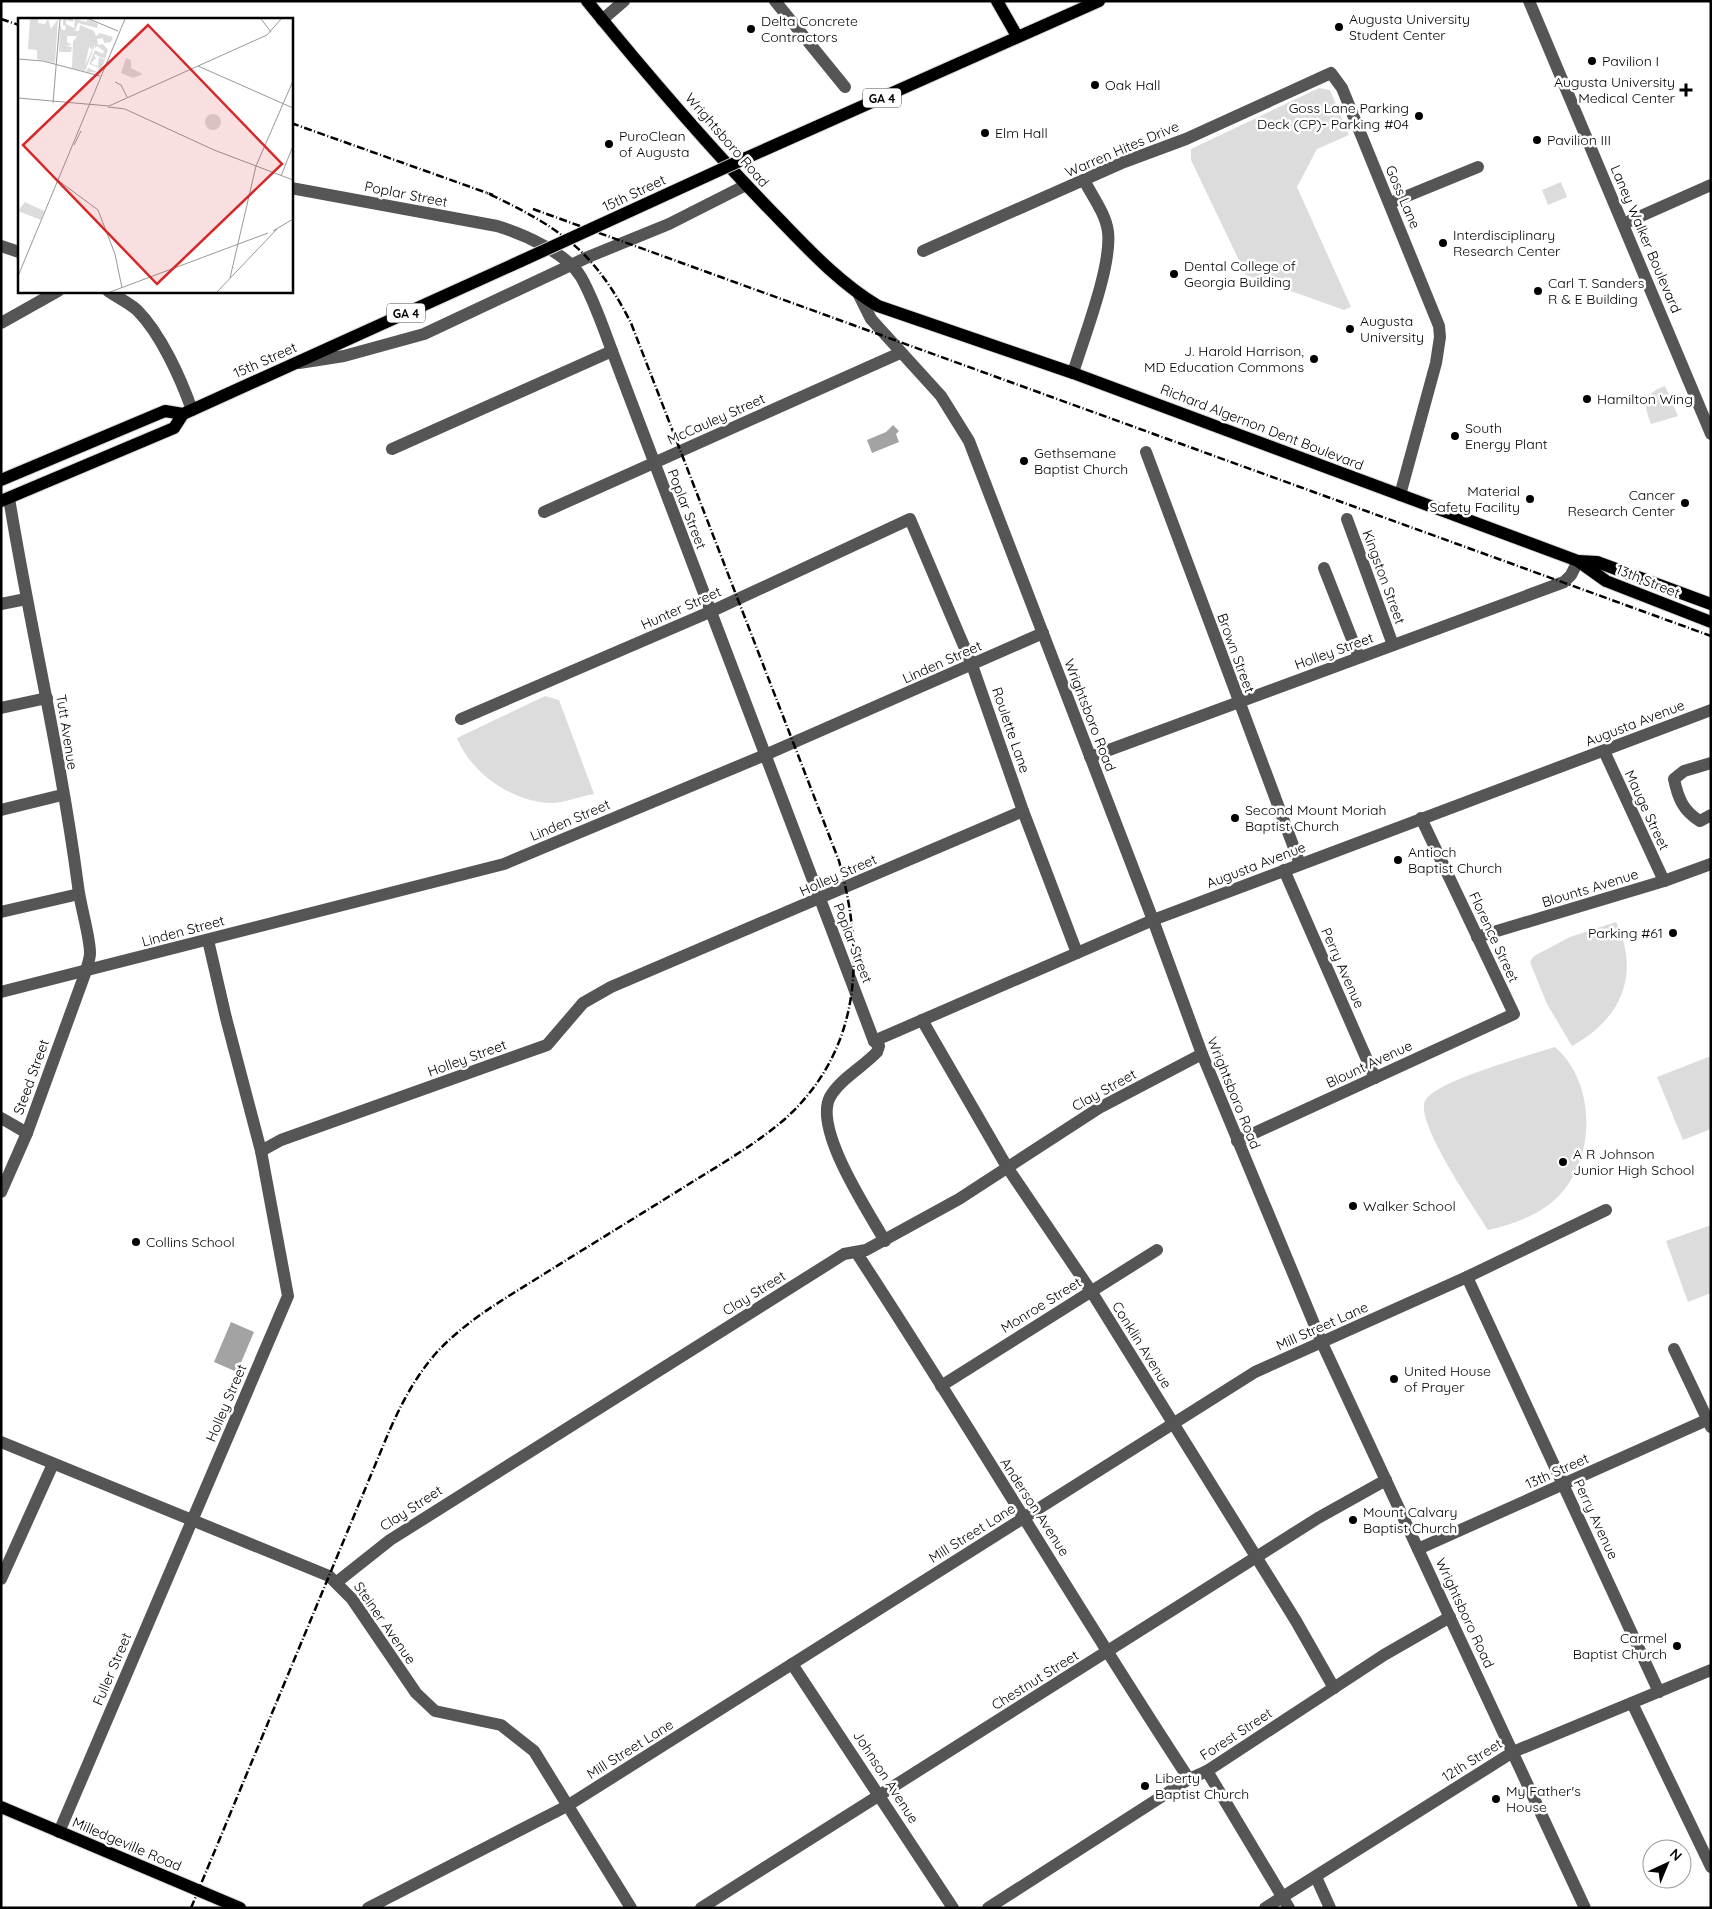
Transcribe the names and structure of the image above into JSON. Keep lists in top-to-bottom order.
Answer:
{
  "streets": {
    "main road": [
      "GA 4",
      "Wrightsboro Road",
      "15th Street",
      "Richard Algernon Dent Boulevard",
      "13th Street",
      "Milledgeville Road"
    ],
    "street": [
      "Warren Hites Drive",
      "Poplar Street",
      "Goss Lane",
      "Laney Walker Boulevard",
      "McCauley Street",
      "Kingston Street",
      "Hunter Street",
      "Holley Street",
      "Brown Street",
      "Linden Street",
      "Augusta Avenue",
      "Roulette Lane",
      "Tutt Avenue",
      "Mauge Street",
      "Blounts Avenue",
      "Florence Street",
      "Perry Avenue",
      "Blount Avenue",
      "Steed Street",
      "Clay Street",
      "Monroe Street",
      "Mill Street Lane",
      "Conklin Avenue",
      "Anderson Avenue",
      "Steiner Avenue",
      "Fuller Street",
      "Chestnut Street",
      "Forest Street",
      "12th Street",
      "Johnson Avenue"
    ]
  },
  "crossings": [
    ["Wrightsboro Road", "McCauley Street"],
    ["Wrightsboro Road", "Richard Algernon Dent Boulevard"],
    ["Wrightsboro Road", "13th Street"],
    ["Wrightsboro Road", "Holley Street"],
    ["Wrightsboro Road", "Linden Street"],
    ["Wrightsboro Road", "Augusta Avenue"],
    ["Wrightsboro Road", "Blount Avenue"],
    ["Wrightsboro Road", "Clay Street"],
    ["Wrightsboro Road", "Mill Street Lane"],
    ["Wrightsboro Road", "Chestnut Street"],
    ["Wrightsboro Road", "Forest Street"],
    ["Wrightsboro Road", "12th Street"],
    ["Warren Hites Drive", "Goss Lane"],
    ["15th Street", "Tutt Avenue"],
    ["Poplar Street", "McCauley Street"],
    ["Poplar Street", "Hunter Street"],
    ["Poplar Street", "Holley Street"],
    ["Poplar Street", "Linden Street"],
    ["Poplar Street", "Augusta Avenue"],
    ["Goss Lane", "Richard Algernon Dent Boulevard"],
    ["Richard Algernon Dent Boulevard", "13th Street"],
    ["Richard Algernon Dent Boulevard", "Holley Street"],
    ["Kingston Street", "Holley Street"],
    ["13th Street", "Holley Street"],
    ["13th Street", "Perry Avenue"],
    ["Hunter Street", "Roulette Lane"],
    ["Holley Street", "Brown Street"],
    ["Holley Street", "Roulette Lane"],
    ["Holley Street", "Steiner Avenue"],
    ["Holley Street", "Fuller Street"],
    ["Brown Street", "Augusta Avenue"],
    ["Linden Street", "Roulette Lane"],
    ["Linden Street", "Tutt Avenue"],
    ["Linden Street", "Steed Street"],
    ["Augusta Avenue", "Roulette Lane"],
    ["Augusta Avenue", "Mauge Street"],
    ["Augusta Avenue", "Florence Street"],
    ["Augusta Avenue", "Perry Avenue"],
    ["Augusta Avenue", "Conklin Avenue"],
    ["Tutt Avenue", "Steed Street"],
    ["Mauge Street", "Blounts Avenue"],
    ["Blounts Avenue", "Florence Street"],
    ["Florence Street", "Blount Avenue"],
    ["Perry Avenue", "Blount Avenue"],
    ["Perry Avenue", "Mill Street Lane"],
    ["Perry Avenue", "12th Street"],
    ["Clay Street", "Conklin Avenue"],
    ["Clay Street", "Anderson Avenue"],
    ["Clay Street", "Steiner Avenue"],
    ["Monroe Street", "Conklin Avenue"],
    ["Monroe Street", "Anderson Avenue"],
    ["Mill Street Lane", "Conklin Avenue"],
    ["Mill Street Lane", "Anderson Avenue"],
    ["Mill Street Lane", "Steiner Avenue"],
    ["Mill Street Lane", "Johnson Avenue"],
    ["Conklin Avenue", "Chestnut Street"],
    ["Conklin Avenue", "Forest Street"],
    ["Anderson Avenue", "Chestnut Street"],
    ["Anderson Avenue", "Forest Street"],
    ["Steiner Avenue", "Fuller Street"],
    ["Fuller Street", "Milledgeville Road"],
    ["Chestnut Street", "Johnson Avenue"]
  ],
  "places": {
    "other": [
      "Augusta University Student Center",
      "Delta Concrete Contractors",
      "Pavilion I",
      "Oak Hall",
      "Goss Lane Parking Deck (CP)- Parking #04",
      "Elm Hall",
      "Pavilion III",
      "PuroClean of Augusta",
      "Interdisciplinary Research Center",
      "Dental College of Georgia Building",
      "Carl T. Sanders R & E Building",
      "Augusta University",
      "J. Harold Harrison, MD Education Commons",
      "Hamilton Wing",
      "South Energy Plant",
      "Gethsemane Baptist Church",
      "Material Safety Facility",
      "Cancer Research Center",
      "Second Mount Moriah Baptist Church",
      "Antioch Baptist Church",
      "Parking #61",
      "A R Johnson Junior High School",
      "Walker School",
      "Collins School",
      "United House of Prayer",
      "Mount Calvary Baptist Church",
      "Carmel Baptist Church",
      "Liberty Baptist Church",
      "My Father's House"
    ],
    "health": ["Augusta University Medical Center"]
  },
  "north": "top right"
}
